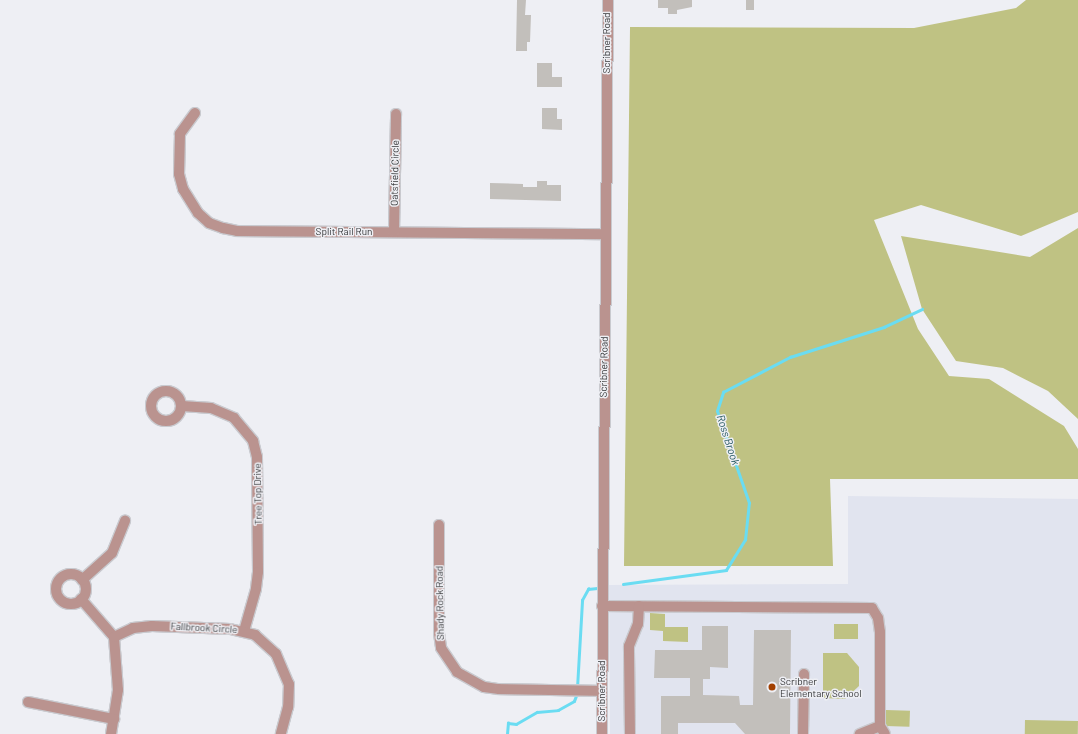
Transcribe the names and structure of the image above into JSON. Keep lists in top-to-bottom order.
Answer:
{
  "streets": {
    "street": [
      "Scribner Road",
      "Oatsfield Circle",
      "Split Rail Run",
      "Tree Top Drive",
      "Shady Rock Road",
      "Fallbrook Circle"
    ]
  },
  "crossings": [
    ["Scribner Road", "Split Rail Run"],
    ["Scribner Road", "Shady Rock Road"],
    ["Oatsfield Circle", "Split Rail Run"],
    ["Tree Top Drive", "Fallbrook Circle"]
  ],
  "water": ["Ross Brook"],
  "places": ["Scribner Elementary School"]
}
